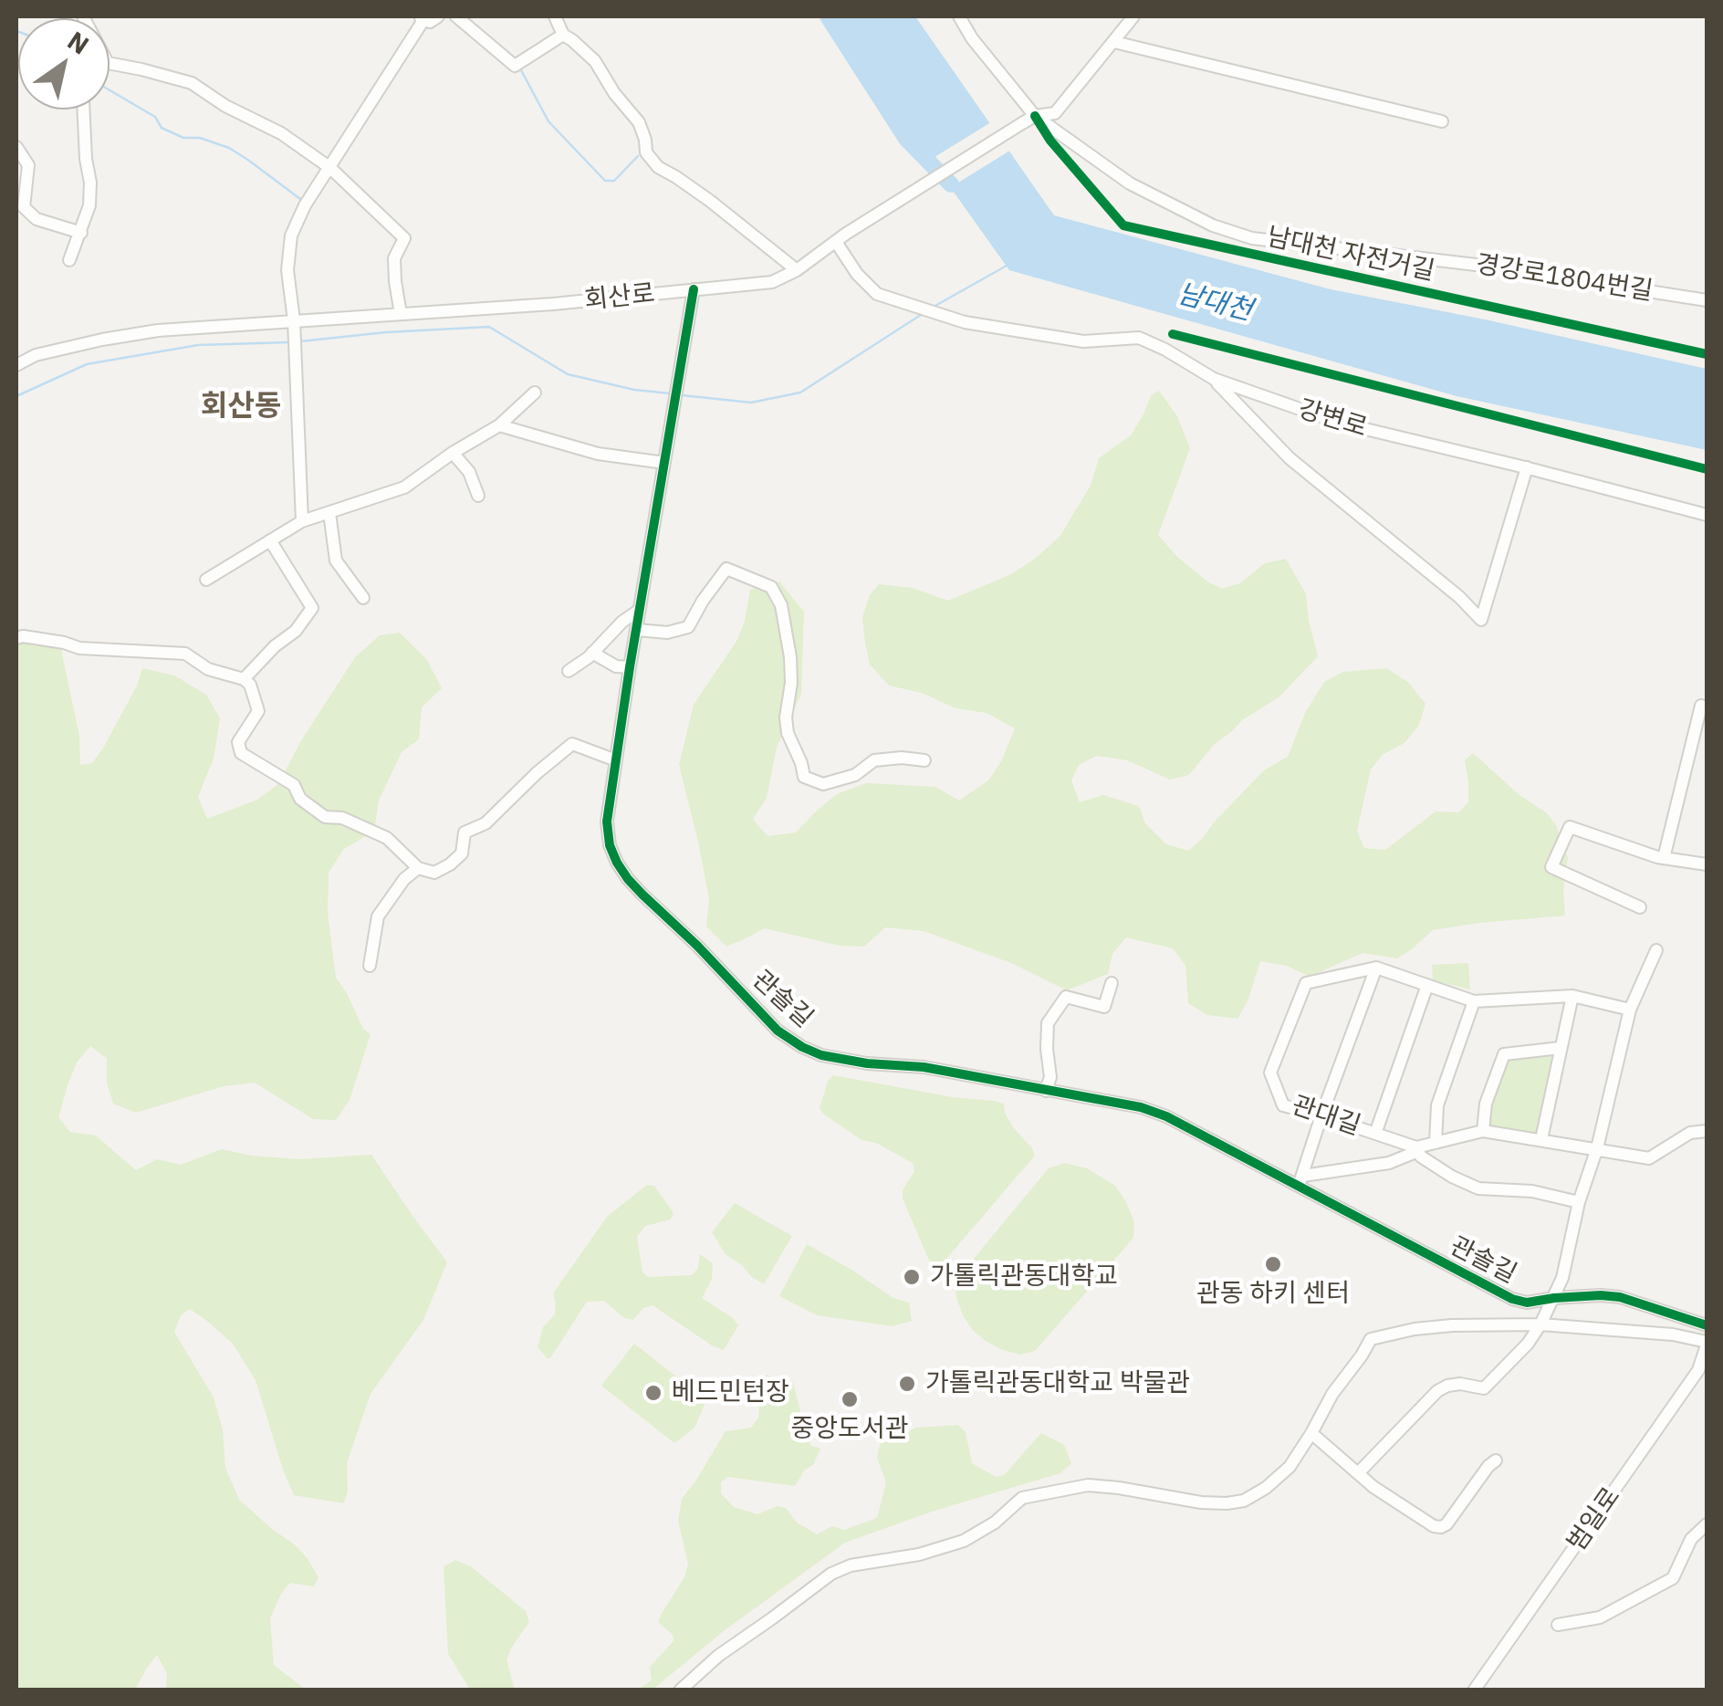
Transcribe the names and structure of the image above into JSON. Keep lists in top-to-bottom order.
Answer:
{
  "streets": {
    "street": [
      "경강로1804번길",
      "회산로",
      "강변로",
      "관솔길",
      "관대길",
      "범일로"
    ],
    "cycle path": ["남대천 자전거길"]
  },
  "crossings": [
    ["경강로1804번길", "회산로"],
    ["회산로", "강변로"],
    ["회산로", "관솔길"]
  ],
  "districts": ["회산동"],
  "water": ["남대천"],
  "places": [
    "관동 하키 센터",
    "가톨릭관동대학교",
    "가톨릭관동대학교 박물관",
    "베드민턴장",
    "중앙도서관"
  ],
  "north": "top right"
}
